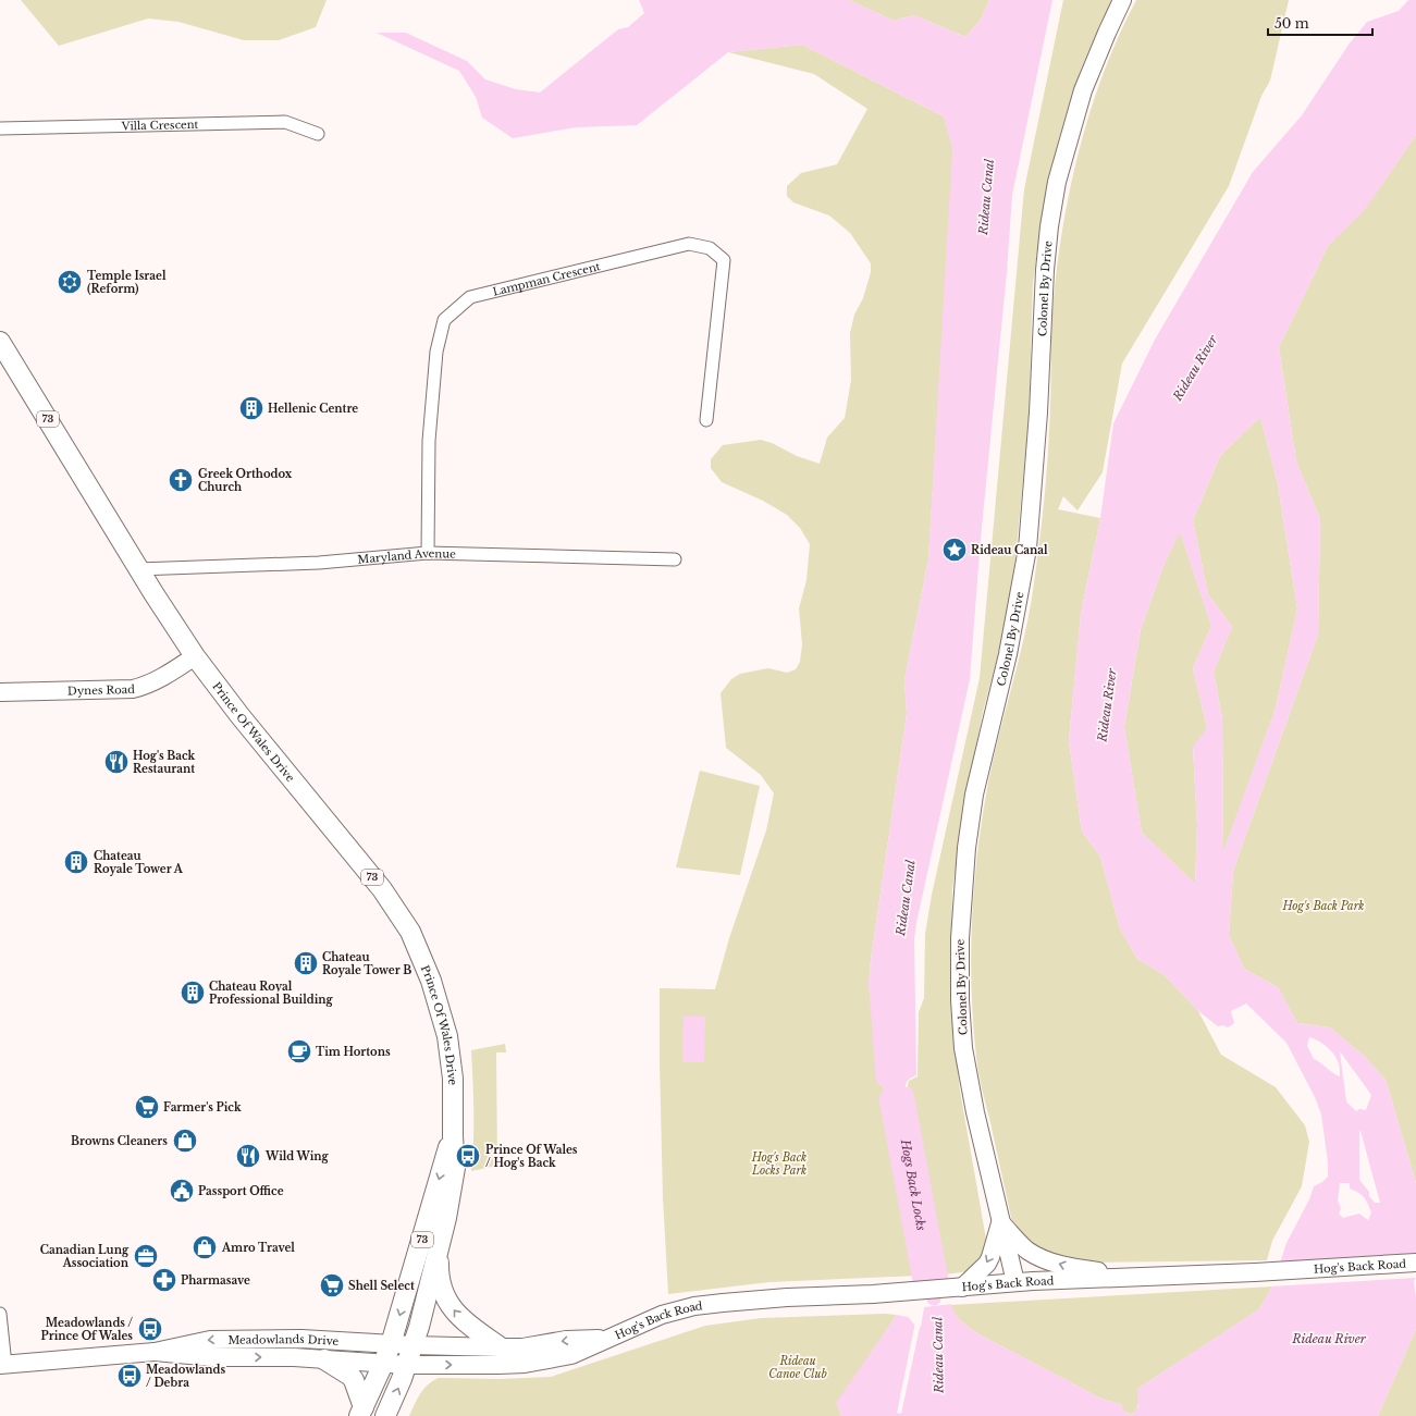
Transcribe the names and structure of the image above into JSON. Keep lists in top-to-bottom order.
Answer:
{
  "streets": {
    "main road": [
      "Colonel By Drive",
      "73",
      "Dynes Road",
      "Prince Of Wales Drive",
      "Hog's Back Road",
      "Meadowlands Drive"
    ],
    "street": ["Villa Crescent", "Lampman Crescent", "Maryland Avenue"]
  },
  "crossings": [
    ["Lampman Crescent", "Maryland Avenue"],
    ["Colonel By Drive", "Hog's Back Road"],
    ["Maryland Avenue", "Prince Of Wales Drive"],
    ["Dynes Road", "Prince Of Wales Drive"],
    ["Prince Of Wales Drive", "Hog's Back Road"],
    ["Prince Of Wales Drive", "Meadowlands Drive"],
    ["Hog's Back Road", "Meadowlands Drive"]
  ],
  "water": ["Rideau Canal", "Rideau River", "Hogs Back Locks"],
  "parks": ["Hog's Back Park", "Hog's Back Locks Park", "Rideau Canoe Club"],
  "places": {
    "synagogue": ["Temple Israel (Reform)"],
    "building": [
      "Hellenic Centre",
      "Chateau Royale Tower A",
      "Chateau Royale Tower B",
      "Chateau Royal Professional Building"
    ],
    "church": ["Greek Orthodox Church"],
    "place": ["Rideau Canal"],
    "restaurant": ["Hog's Back Restaurant", "Wild Wing"],
    "cafe": ["Tim Hortons"],
    "supermarket": ["Farmer's Pick", "Shell Select"],
    "shop": ["Browns Cleaners", "Amro Travel"],
    "bus stop": ["Prince Of Wales / Hog's Back", "Meadowlands / Prince Of Wales", "Meadowlands / Debra"],
    "public building": ["Passport Office"],
    "office": ["Canadian Lung Association"],
    "pharmacy": ["Pharmasave"]
  },
  "scale_bar": "50 m"
}
